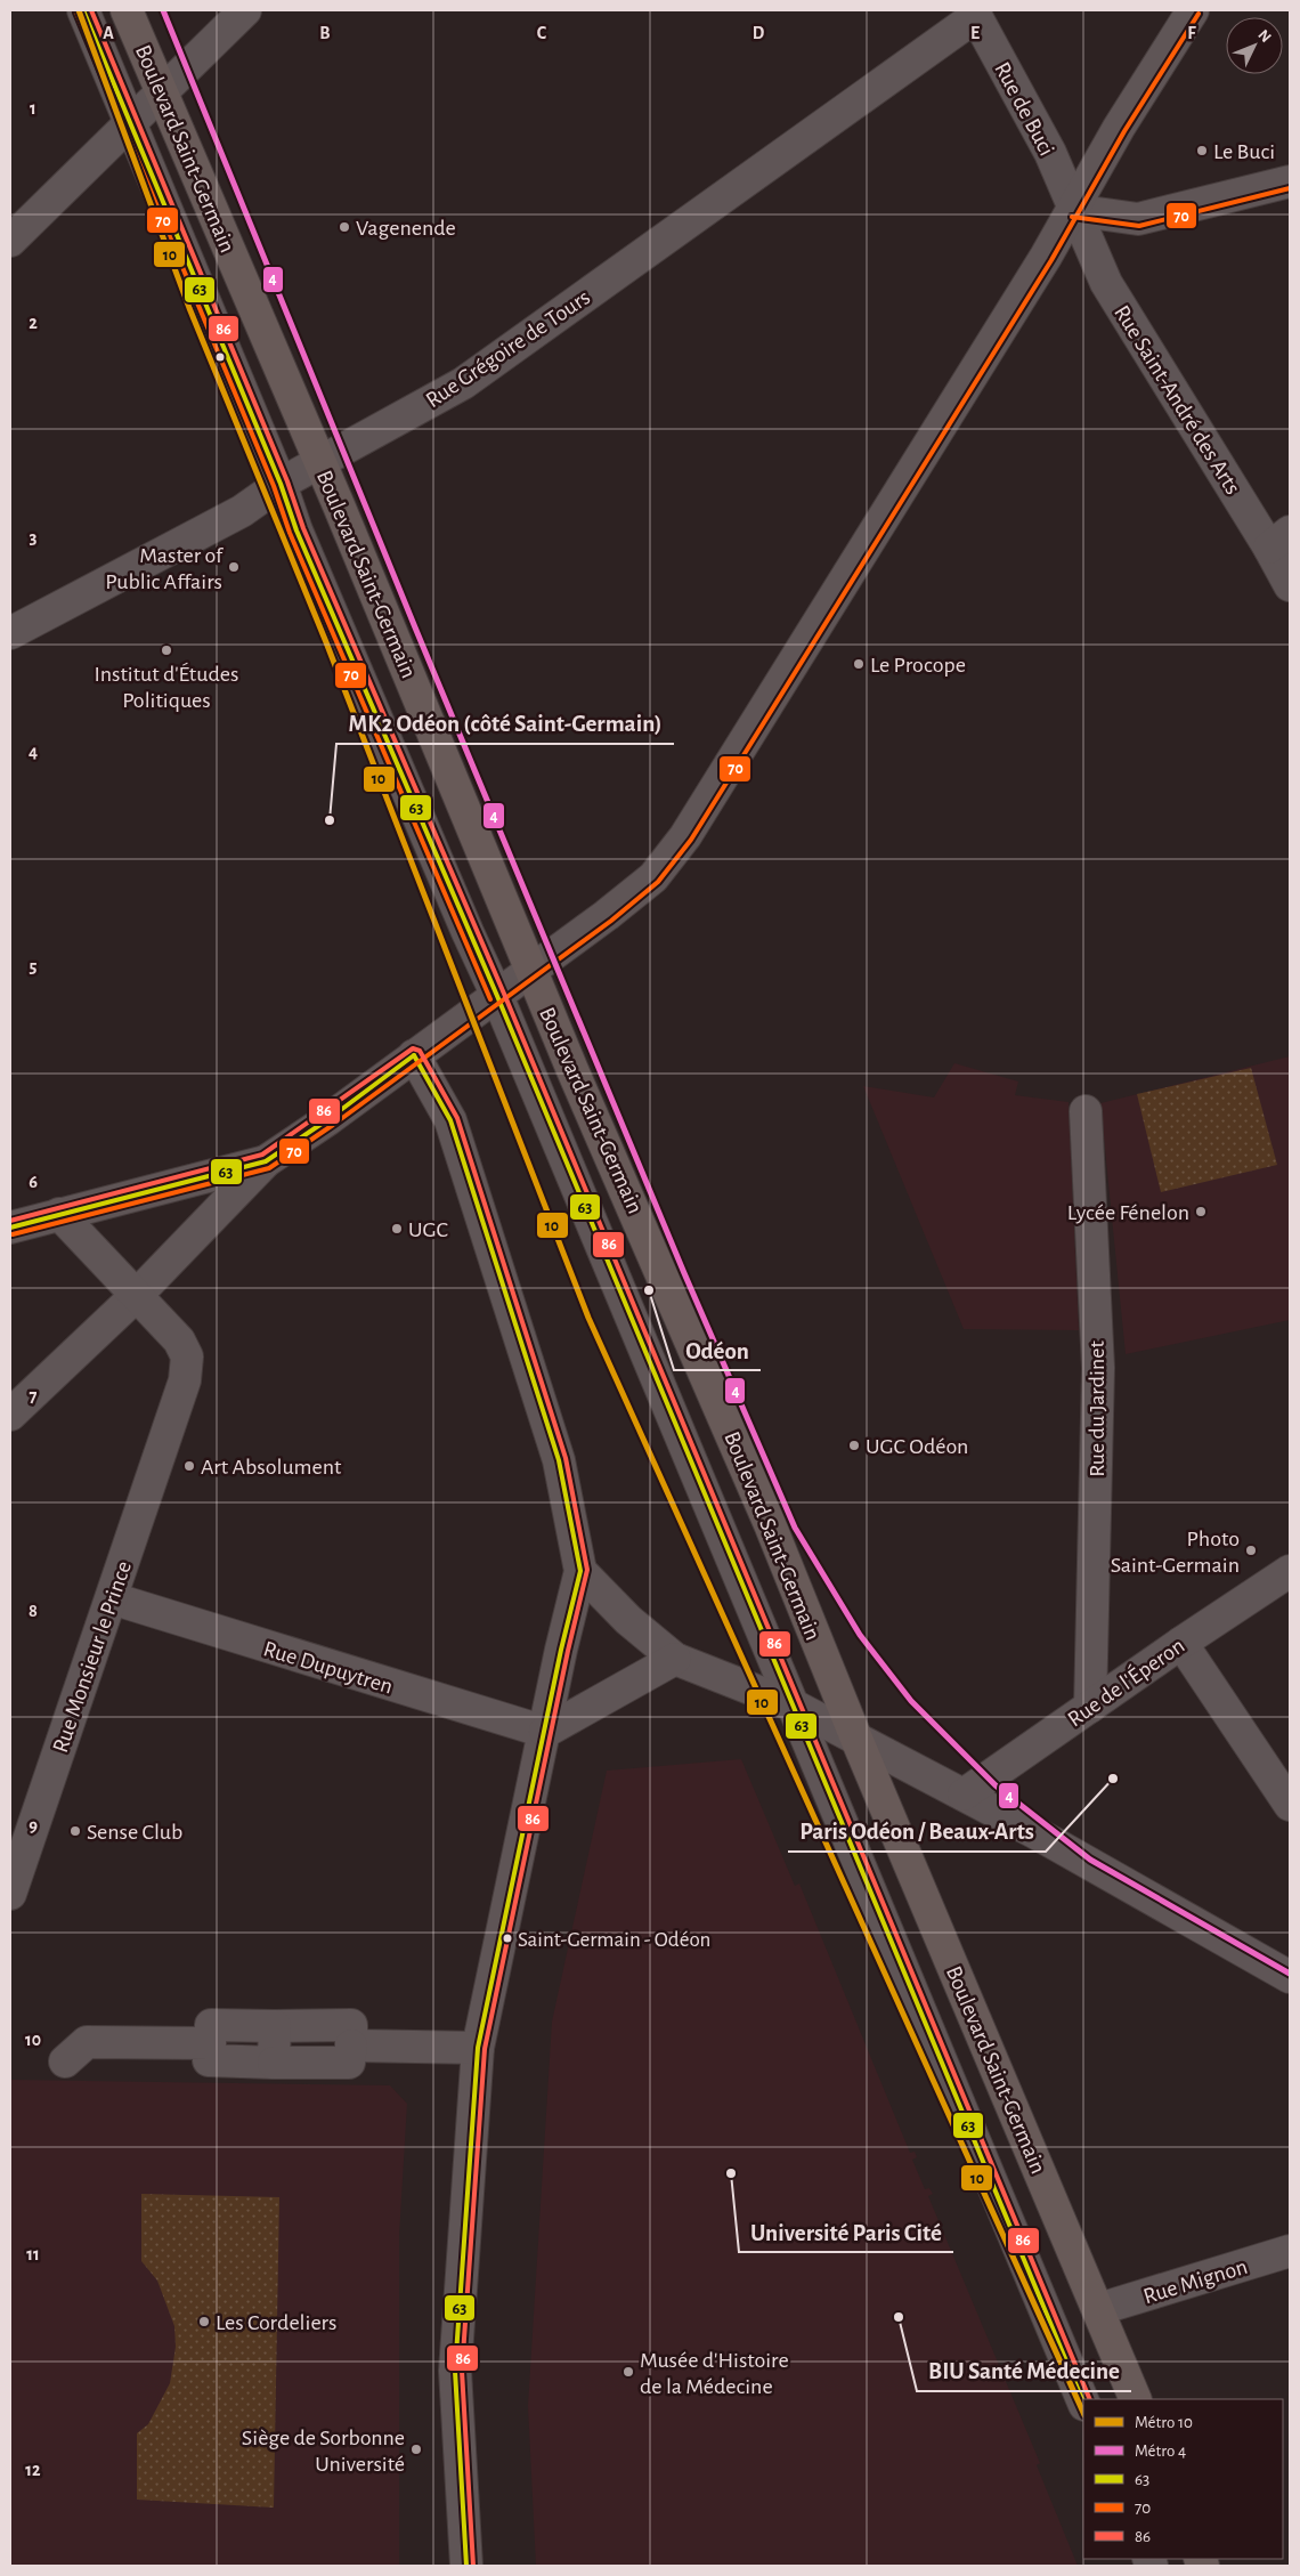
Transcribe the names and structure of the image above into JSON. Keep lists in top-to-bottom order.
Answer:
{
  "streets": {
    "main road": ["Boulevard Saint-Germain"],
    "street": [
      "Rue de Buci",
      "Rue Grégoire de Tours",
      "Rue Saint-André des Arts",
      "Rue du Jardinet",
      "Rue Monsieur le Prince",
      "Rue Dupuytren",
      "Rue de l'Éperon",
      "Rue Mignon"
    ]
  },
  "crossings": [
    ["Rue de Buci", "Rue Grégoire de Tours"],
    ["Rue de Buci", "Rue Saint-André des Arts"],
    ["Boulevard Saint-Germain", "Rue Grégoire de Tours"],
    ["Boulevard Saint-Germain", "Rue Mignon"],
    ["Rue du Jardinet", "Rue de l'Éperon"],
    ["Rue Monsieur le Prince", "Rue Dupuytren"]
  ],
  "places": [
    "Le Buci",
    "Vagenende",
    "Master of Public Affairs",
    "Institut d'Études Politiques",
    "Le Procope",
    "MK2 Odéon (côté Saint-Germain)",
    "Lycée Fénelon",
    "UGC",
    "Odéon",
    "UGC Odéon",
    "Art Absolument",
    "Photo Saint-Germain",
    "Paris Odéon / Beaux-Arts",
    "Sense Club",
    "Saint-Germain - Odéon",
    "Université Paris Cité",
    "BIU Santé Médecine",
    "Les Cordeliers",
    "Musée d'Histoire de la Médecine",
    "Siège de Sorbonne Université"
  ],
  "lines": [
    "metro line 10",
    "metro line 4",
    "transit line 63",
    "transit line 86",
    "transit line 70"
  ],
  "legend": [
    "Métro 10",
    "Métro 4",
    "63",
    "70",
    "86"
  ],
  "north": "top right",
  "grid": {
    "columns": [
      "A",
      "B",
      "C",
      "D",
      "E",
      "F"
    ],
    "rows": [
      "1",
      "2",
      "3",
      "4",
      "5",
      "6",
      "7",
      "8",
      "9",
      "10",
      "11",
      "12"
    ]
  }
}
